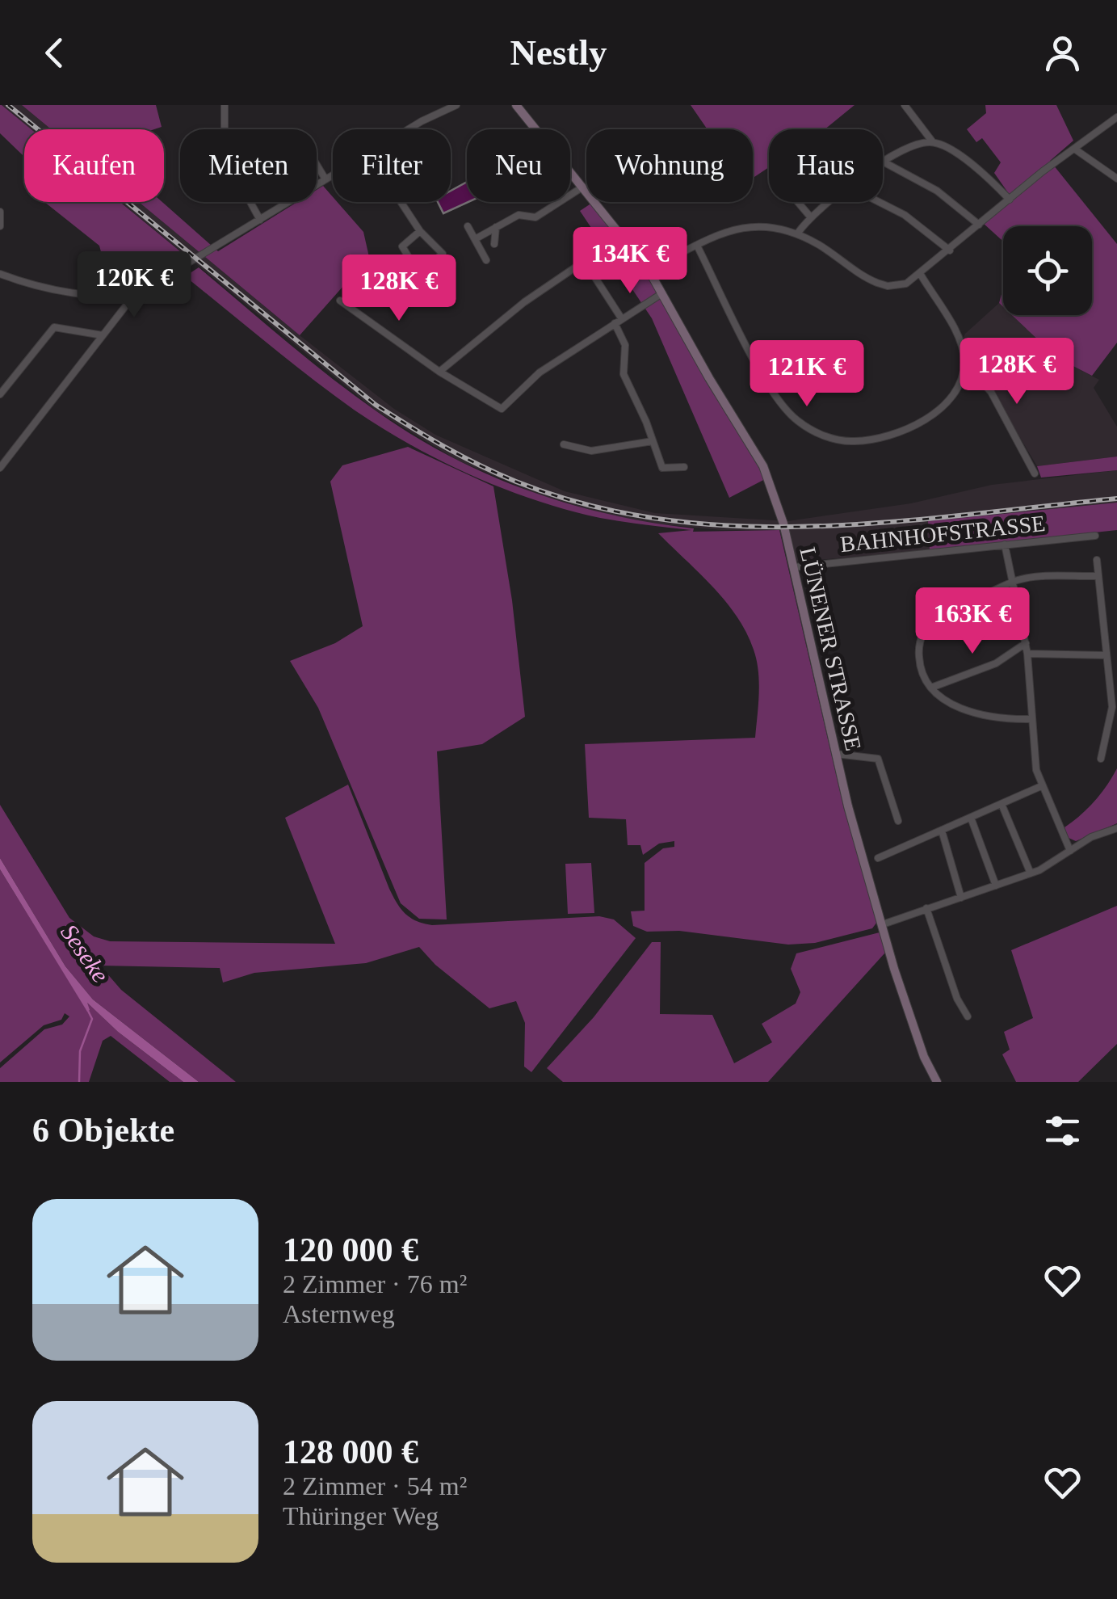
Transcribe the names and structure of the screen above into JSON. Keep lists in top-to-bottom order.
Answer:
{
  "streets": {
    "main road": ["LÜNENER STRASSE"],
    "street": ["BAHNHOFSTRASSE"]
  },
  "crossings": [
    ["BAHNHOFSTRASSE", "LÜNENER STRASSE"]
  ],
  "water": ["Seseke"],
  "page": {
    "header": "Nestly",
    "chip": [
      "Kaufen",
      "Mieten",
      "Filter",
      "Neu",
      "Wohnung",
      "Haus"
    ],
    "price": [
      "134K €",
      "120K €",
      "128K €",
      "128K €",
      "121K €",
      "163K €"
    ],
    "heading": "6 Objekte",
    "list": [
      {
        "name": "120 000 €",
        "note": "2 Zimmer · 76 m² · Asternweg"
      },
      {
        "name": "128 000 €",
        "note": "2 Zimmer · 54 m² · Thüringer Weg"
      }
    ]
  }
}
